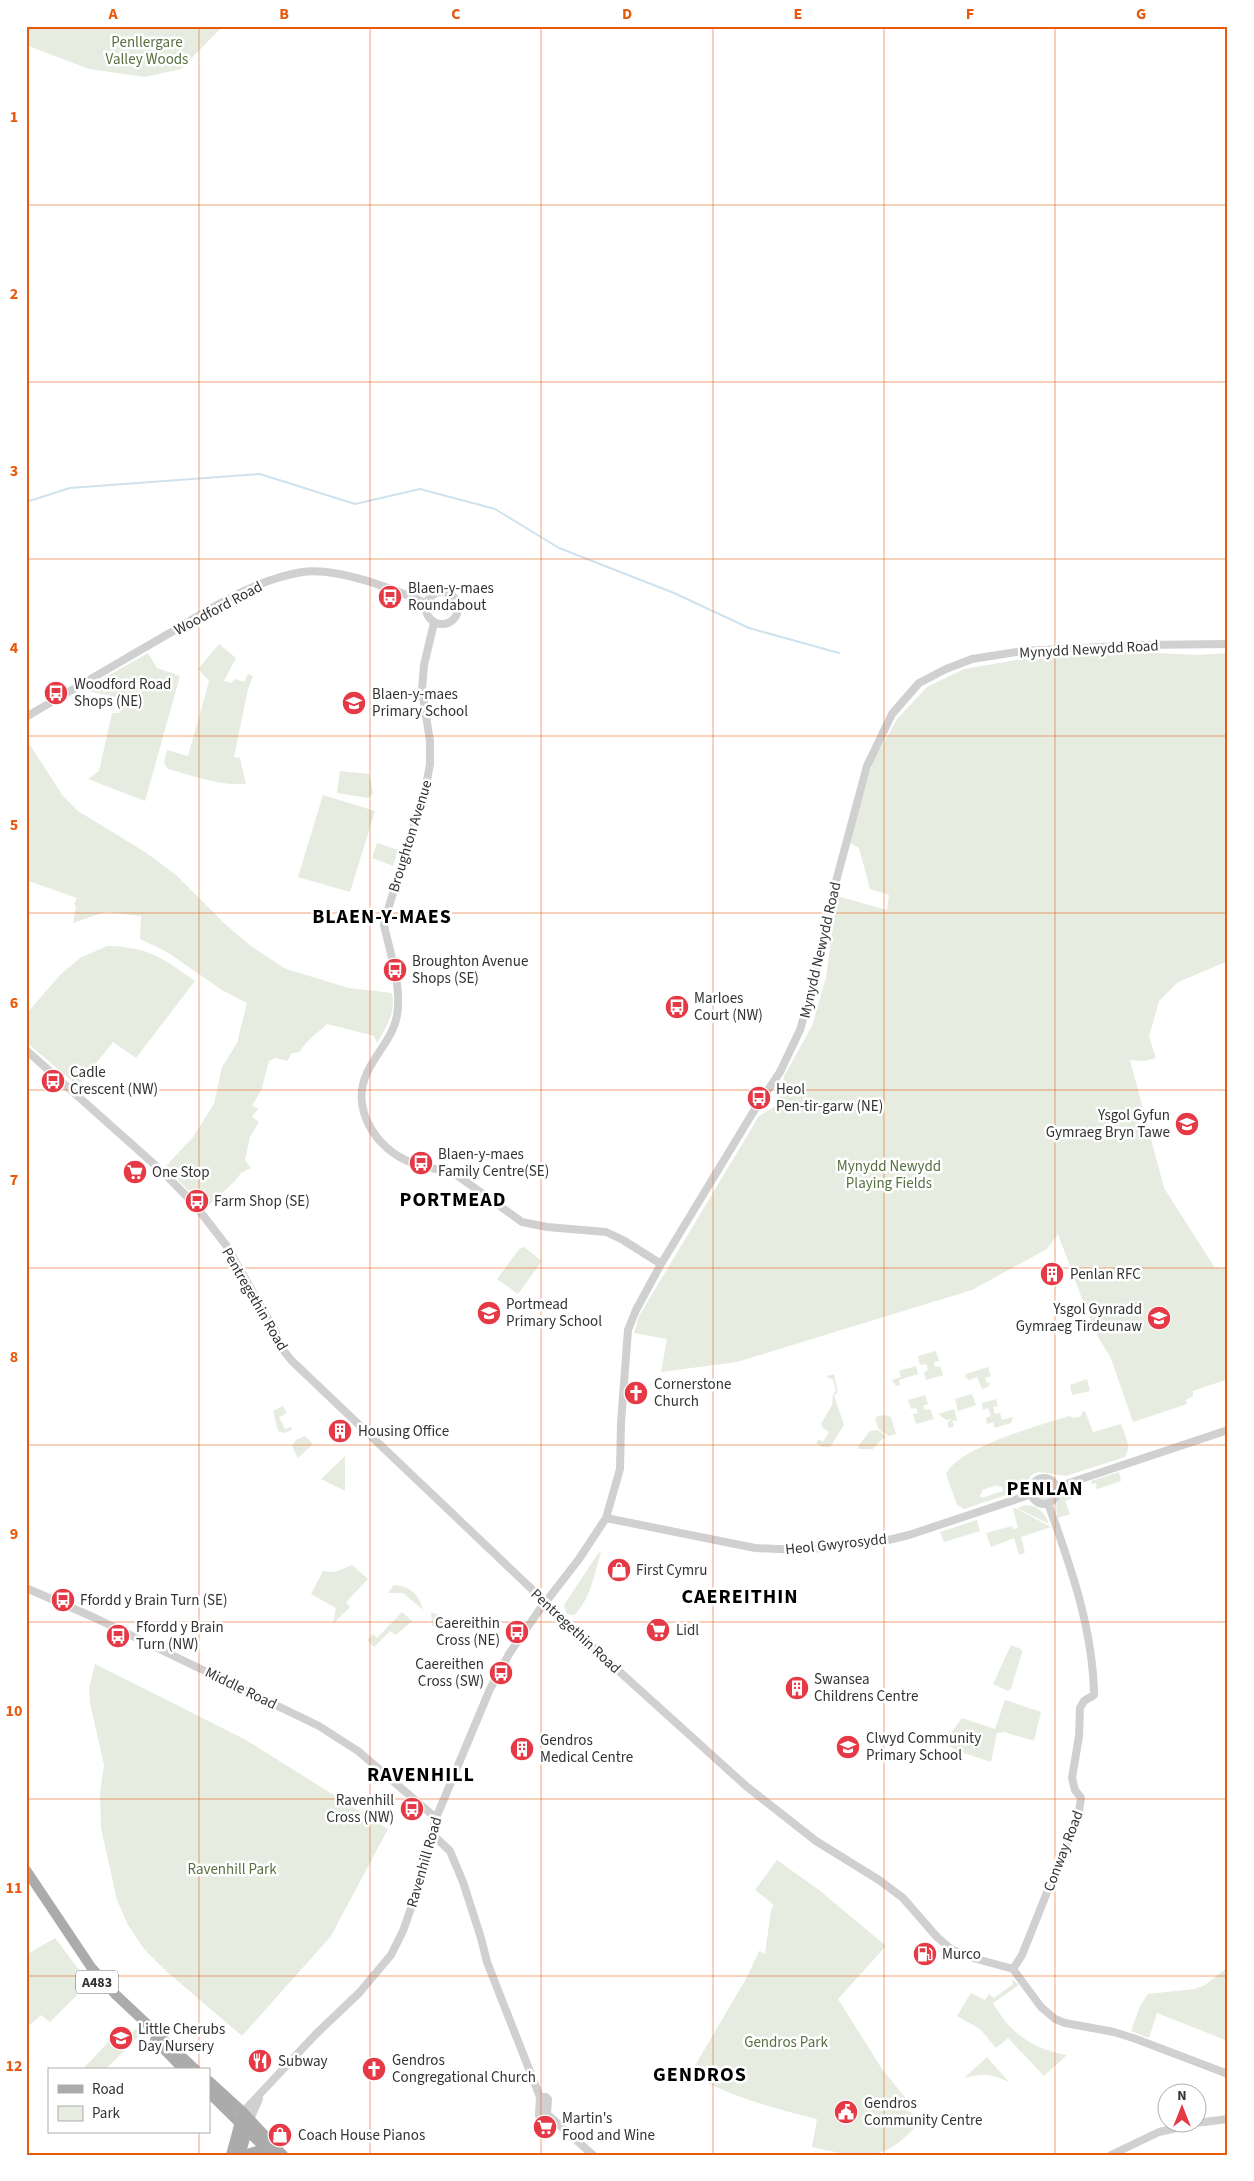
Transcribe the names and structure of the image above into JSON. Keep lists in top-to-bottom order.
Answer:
{
  "streets": {
    "main road": ["A483"],
    "street": [
      "Woodford Road",
      "Mynydd Newydd Road",
      "Broughton Avenue",
      "Pentregethin Road",
      "Heol Gwyrosydd",
      "Middle Road",
      "Conway Road",
      "Ravenhill Road"
    ]
  },
  "crossings": [
    ["Woodford Road", "Broughton Avenue"],
    ["Mynydd Newydd Road", "Broughton Avenue"],
    ["Mynydd Newydd Road", "Pentregethin Road"],
    ["Mynydd Newydd Road", "Heol Gwyrosydd"],
    ["Mynydd Newydd Road", "Ravenhill Road"],
    ["Pentregethin Road", "Conway Road"],
    ["Pentregethin Road", "Ravenhill Road"],
    ["Heol Gwyrosydd", "Conway Road"],
    ["Middle Road", "Ravenhill Road"]
  ],
  "districts": [
    "BLAEN-Y-MAES",
    "PORTMEAD",
    "PENLAN",
    "CAEREITHIN",
    "RAVENHILL",
    "GENDROS"
  ],
  "parks": [
    "Penllergare Valley Woods",
    "Mynydd Newydd Playing Fields",
    "Ravenhill Park",
    "Gendros Park"
  ],
  "places": {
    "bus stop": [
      "Blaen-y-maes Roundabout",
      "Woodford Road Shops (NE)",
      "Broughton Avenue Shops (SE)",
      "Marloes Court (NW)",
      "Cadle Crescent (NW)",
      "Heol Pen-tir-garw (NE)",
      "Blaen-y-maes Family Centre(SE)",
      "Farm Shop (SE)",
      "Ffordd y Brain Turn (SE)",
      "Caereithin Cross (NE)",
      "Ffordd y Brain Turn (NW)",
      "Caereithen Cross (SW)",
      "Ravenhill Cross (NW)"
    ],
    "school or university": [
      "Blaen-y-maes Primary School",
      "Ysgol Gyfun Gymraeg Bryn Tawe",
      "Portmead Primary School",
      "Ysgol Gynradd Gymraeg Tirdeunaw",
      "Clwyd Community Primary School",
      "Little Cherubs Day Nursery"
    ],
    "supermarket": ["One Stop", "Lidl", "Martin's Food and Wine"],
    "building": [
      "Penlan RFC",
      "Housing Office",
      "Swansea Childrens Centre",
      "Gendros Medical Centre"
    ],
    "church": ["Cornerstone Church", "Gendros Congregational Church"],
    "shop": ["First Cymru", "Coach House Pianos"],
    "fuel station": ["Murco"],
    "restaurant": ["Subway"],
    "public building": ["Gendros Community Centre"]
  },
  "legend": ["Road", "Park"],
  "north": "top",
  "grid": {
    "columns": [
      "A",
      "B",
      "C",
      "D",
      "E",
      "F",
      "G"
    ],
    "rows": [
      "1",
      "2",
      "3",
      "4",
      "5",
      "6",
      "7",
      "8",
      "9",
      "10",
      "11",
      "12"
    ]
  }
}
